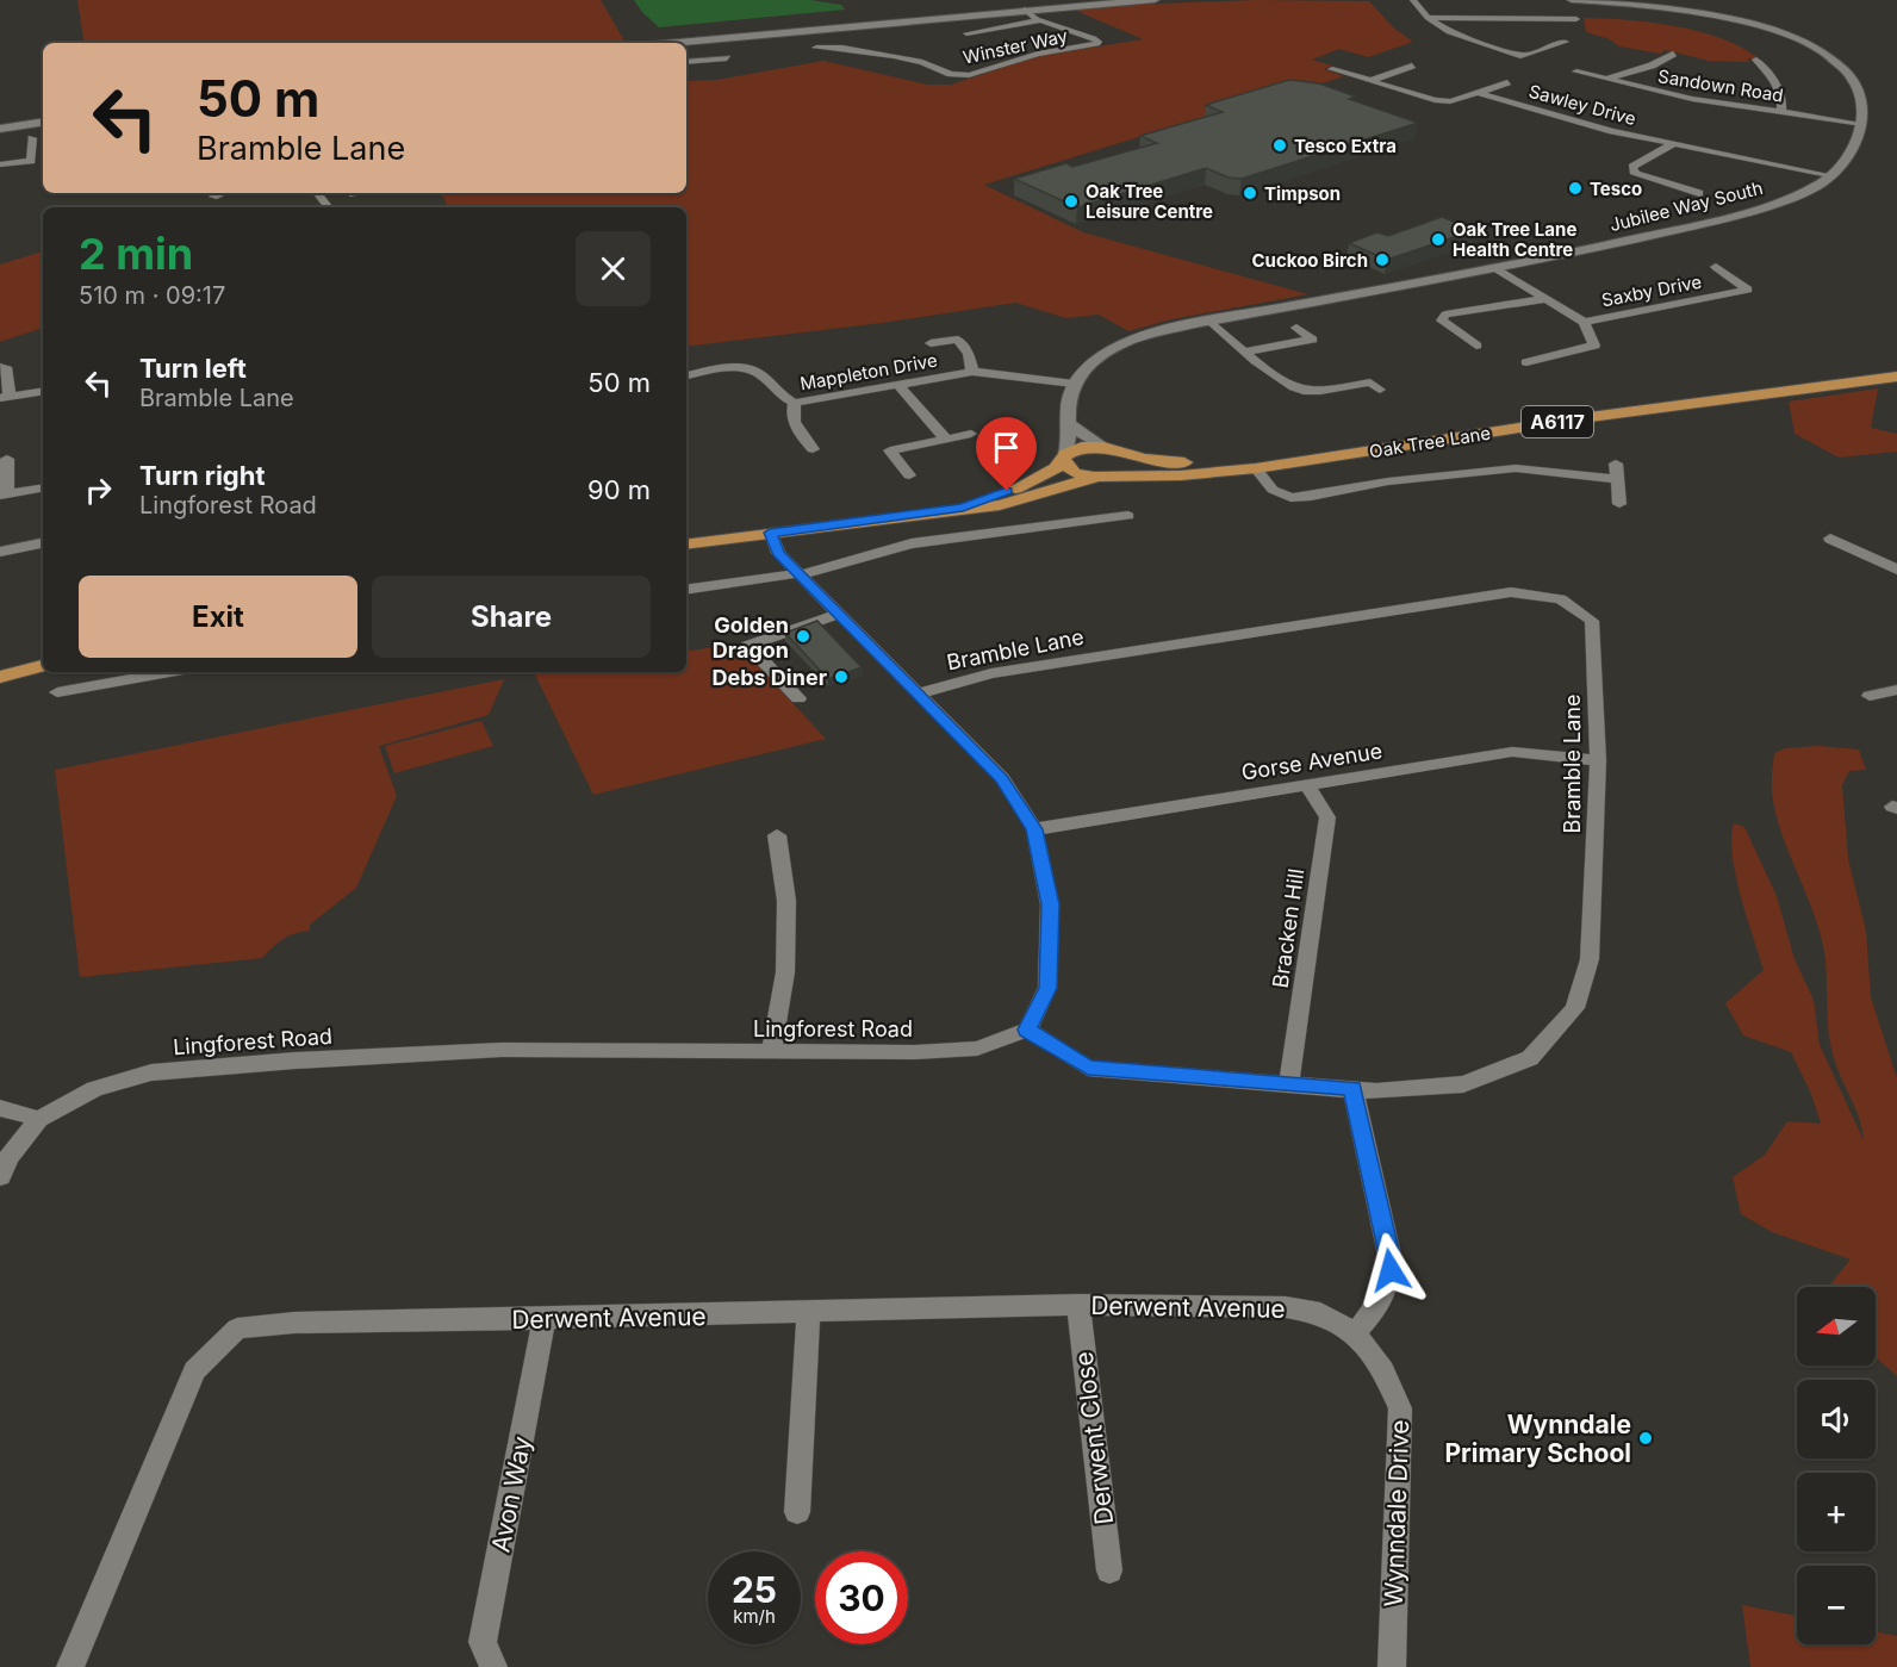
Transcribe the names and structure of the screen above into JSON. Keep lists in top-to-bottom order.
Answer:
{
  "streets": {
    "main road": ["A6117", "Oak Tree Lane"],
    "street": [
      "Winster Way",
      "Sandown Road",
      "Sawley Drive",
      "Jubilee Way South",
      "Saxby Drive",
      "Mappleton Drive",
      "Bramble Lane",
      "Gorse Avenue",
      "Bracken Hill",
      "Lingforest Road",
      "Derwent Avenue",
      "Derwent Close",
      "Avon Way",
      "Wynndale Drive"
    ]
  },
  "crossings": [
    ["Sandown Road", "Jubilee Way South"],
    ["Sawley Drive", "Jubilee Way South"],
    ["Jubilee Way South", "Saxby Drive"],
    ["Jubilee Way South", "Mappleton Drive"],
    ["Bramble Lane", "Gorse Avenue"],
    ["Bramble Lane", "Bracken Hill"],
    ["Bramble Lane", "Lingforest Road"],
    ["Gorse Avenue", "Bracken Hill"],
    ["Derwent Avenue", "Derwent Close"],
    ["Derwent Avenue", "Avon Way"],
    ["Derwent Avenue", "Wynndale Drive"]
  ],
  "places": [
    "Tesco Extra",
    "Tesco",
    "Timpson",
    "Oak Tree Leisure Centre",
    "Oak Tree Lane Health Centre",
    "Cuckoo Birch",
    "Golden Dragon",
    "Debs Diner",
    "Wynndale Primary School"
  ],
  "north": "left",
  "page": {
    "turn": ["50 m", "Bramble Lane"],
    "heading": ["2 min", "510 m · 09:17"],
    "list": [
      {
        "name": "Turn left",
        "note": "Bramble Lane",
        "value": "50 m"
      },
      {
        "name": "Turn right",
        "note": "Lingforest Road",
        "value": "90 m"
      }
    ],
    "buttons": ["Exit", "Share"],
    "map_buttons": ["+", "−"],
    "speed": "25 km/h",
    "limit": "30"
  }
}
